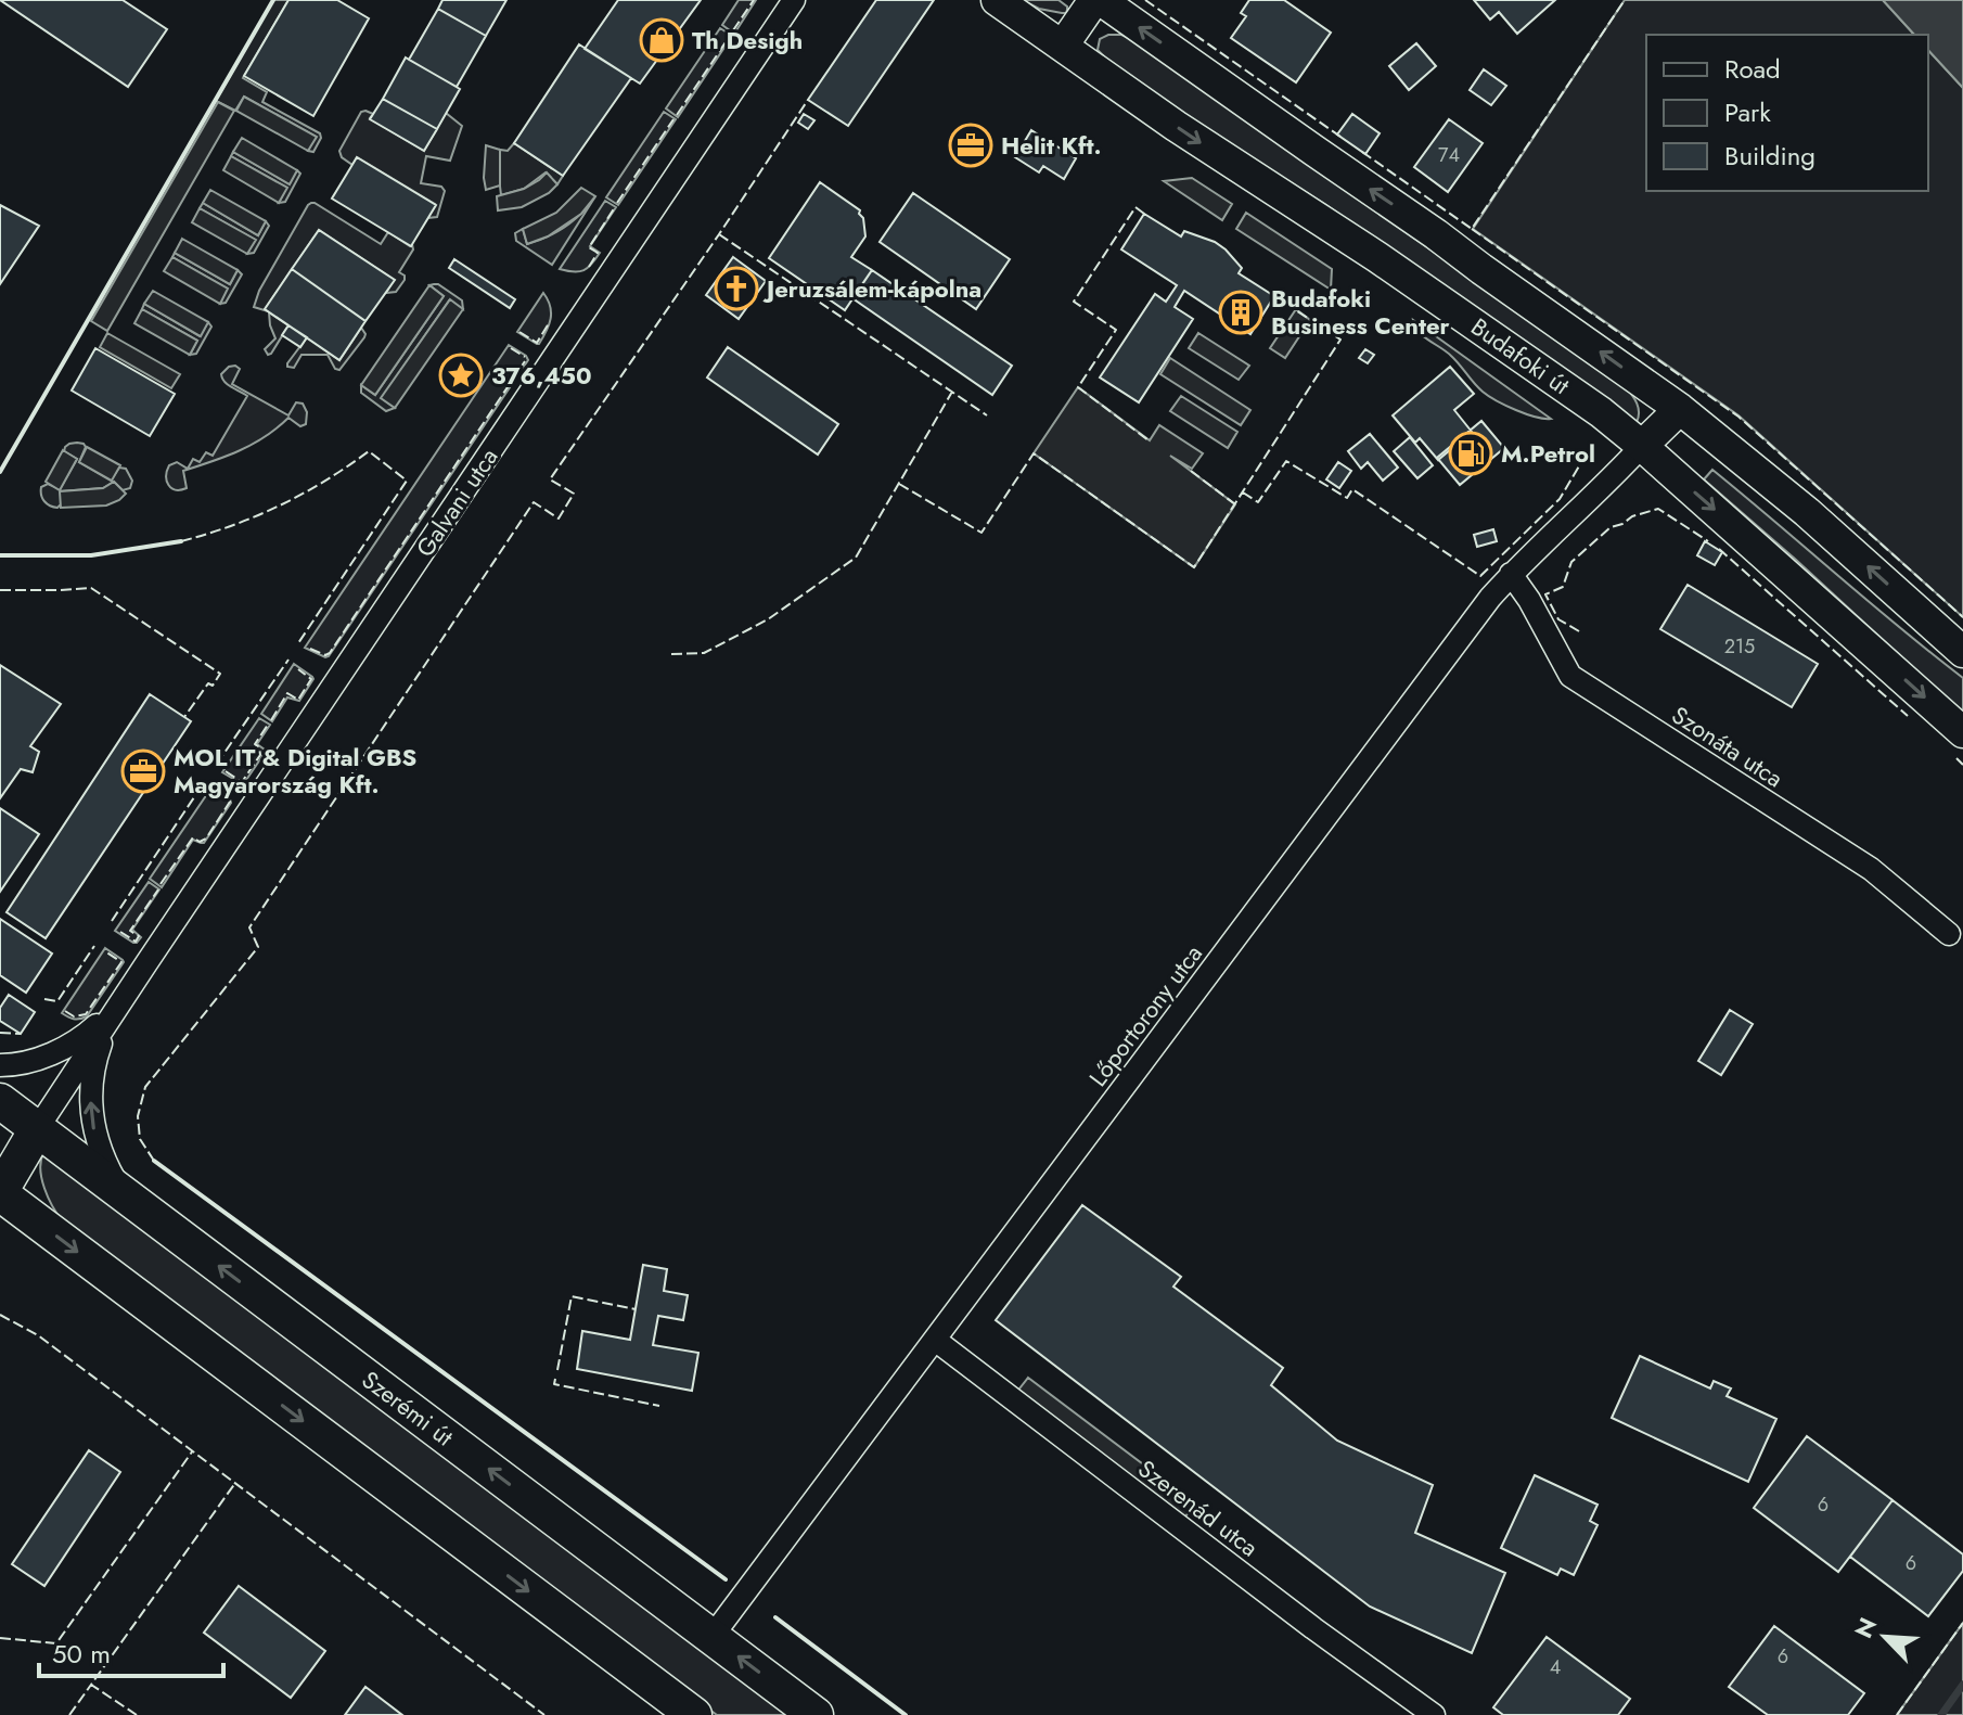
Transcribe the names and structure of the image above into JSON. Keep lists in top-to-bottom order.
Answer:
{
  "streets": {
    "main road": ["Budafoki út", "Galvani utca", "Szerémi út"],
    "street": ["Szonáta utca", "Lőportorony utca", "Szerenád utca"]
  },
  "crossings": [
    ["Budafoki út", "Lőportorony utca"],
    ["Galvani utca", "Szerémi út"],
    ["Szonáta utca", "Lőportorony utca"],
    ["Lőportorony utca", "Szerémi út"],
    ["Lőportorony utca", "Szerenád utca"]
  ],
  "places": {
    "shop": ["Th Desigh"],
    "office": ["Helit Kft.", "MOL IT & Digital GBS Magyarország Kft."],
    "church": ["Jeruzsálem-kápolna"],
    "building": ["Budafoki Business Center"],
    "place": ["376,450"],
    "fuel station": ["M.Petrol"]
  },
  "house_numbers": [
    "74",
    "215",
    "6",
    "6",
    "6",
    "4"
  ],
  "legend": ["Road", "Park", "Building"],
  "scale_bar": "50 m",
  "north": "top left"
}
